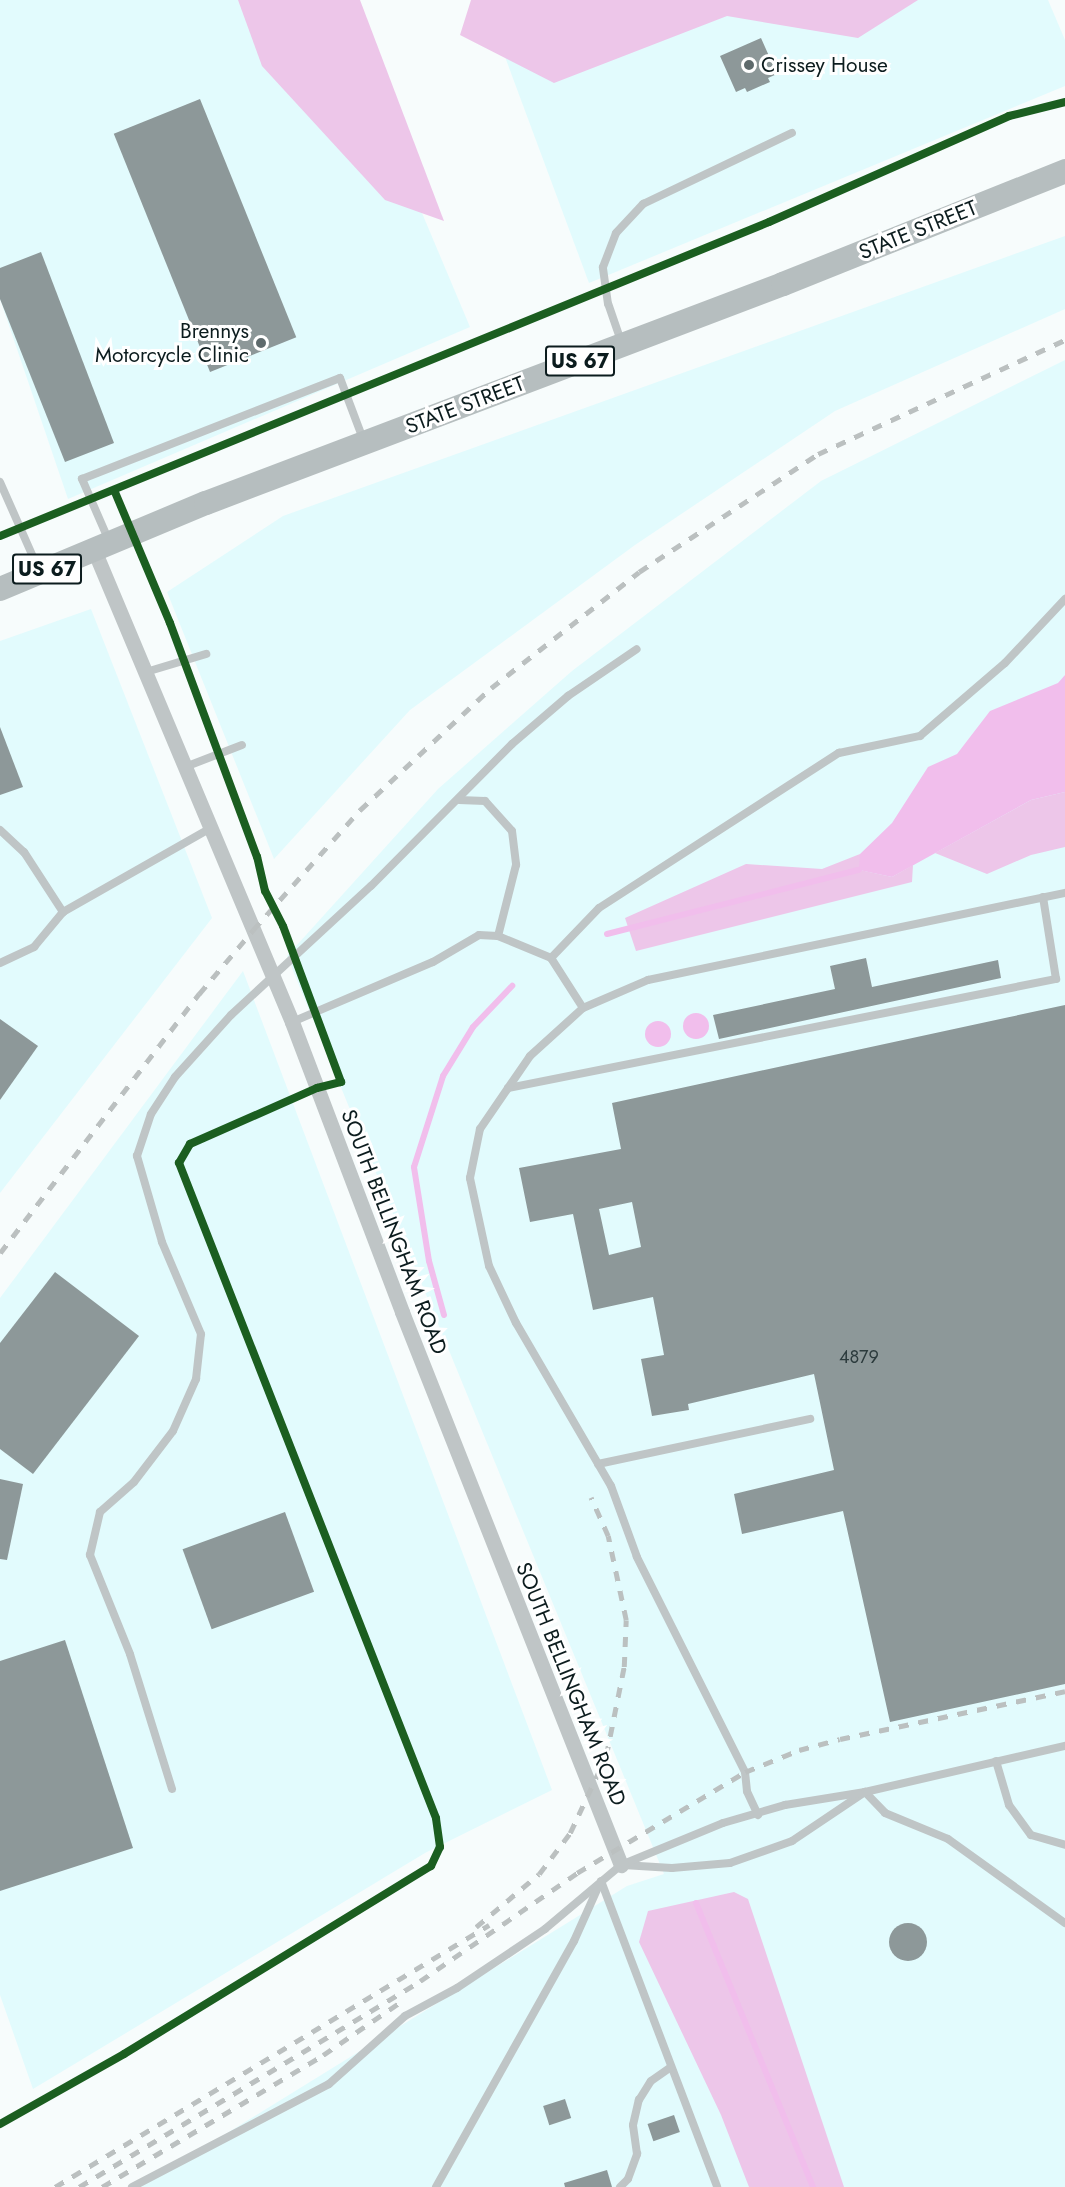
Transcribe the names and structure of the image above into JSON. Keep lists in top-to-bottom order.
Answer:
{
  "streets": {
    "main road": ["STATE STREET", "US 67"],
    "street": ["SOUTH BELLINGHAM ROAD"]
  },
  "crossings": [
    ["STATE STREET", "SOUTH BELLINGHAM ROAD"]
  ],
  "places": ["Crissey House", "Brennys Motorcycle Clinic"],
  "house_numbers": ["4879"]
}
